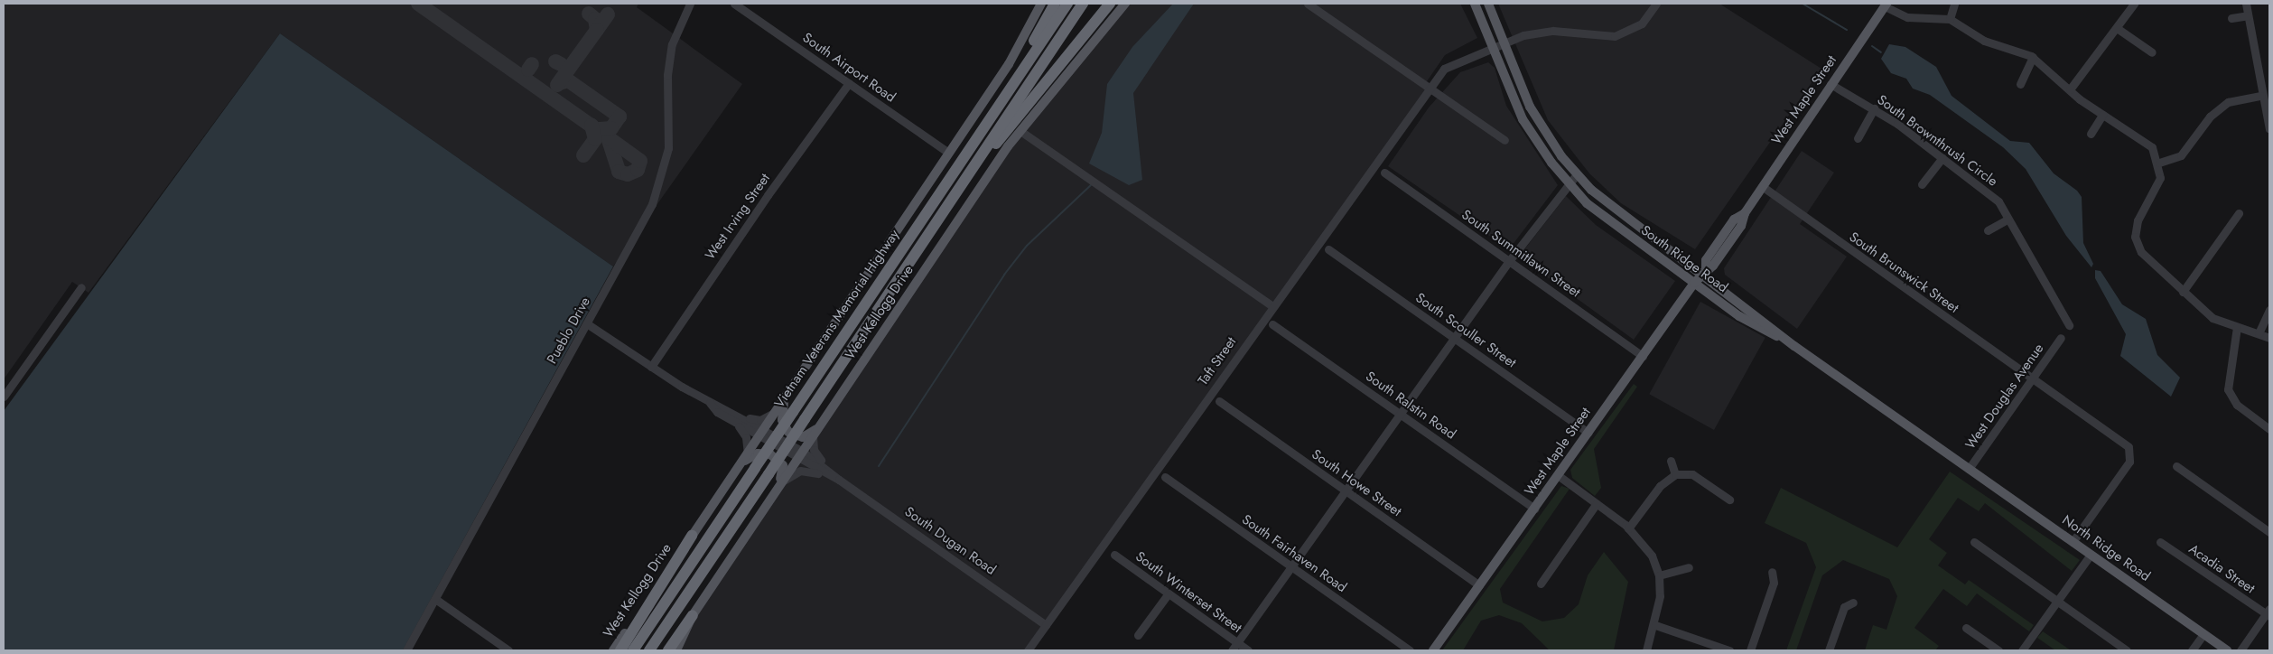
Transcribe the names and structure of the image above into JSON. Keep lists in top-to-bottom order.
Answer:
{
  "streets": {
    "highway": ["Vietnam Veterans Memorial Highway"],
    "main road": [
      "West Maple Street",
      "South Ridge Road",
      "West Kellogg Drive",
      "North Ridge Road"
    ],
    "street": [
      "South Airport Road",
      "South Brownthrush Circle",
      "West Irving Street",
      "South Summitlawn Street",
      "South Brunswick Street",
      "Pueblo Drive",
      "South Scouller Street",
      "Taft Street",
      "West Douglas Avenue",
      "South Ralstin Road",
      "South Howe Street",
      "South Dugan Road",
      "South Fairhaven Road",
      "Acadia Street",
      "South Winterset Street"
    ]
  },
  "crossings": [
    ["South Airport Road", "West Irving Street"],
    ["South Airport Road", "West Kellogg Drive"],
    ["West Maple Street", "South Brownthrush Circle"],
    ["West Maple Street", "South Summitlawn Street"],
    ["West Maple Street", "South Ridge Road"],
    ["West Maple Street", "South Brunswick Street"],
    ["West Maple Street", "South Scouller Street"],
    ["West Maple Street", "South Ralstin Road"],
    ["West Maple Street", "South Howe Street"],
    ["West Irving Street", "South Dugan Road"],
    ["South Ridge Road", "Taft Street"],
    ["South Ridge Road", "North Ridge Road"],
    ["South Brunswick Street", "West Douglas Avenue"],
    ["South Brunswick Street", "North Ridge Road"],
    ["West Kellogg Drive", "South Dugan Road"],
    ["Pueblo Drive", "South Dugan Road"],
    ["Taft Street", "South Dugan Road"],
    ["West Douglas Avenue", "North Ridge Road"]
  ]
}
